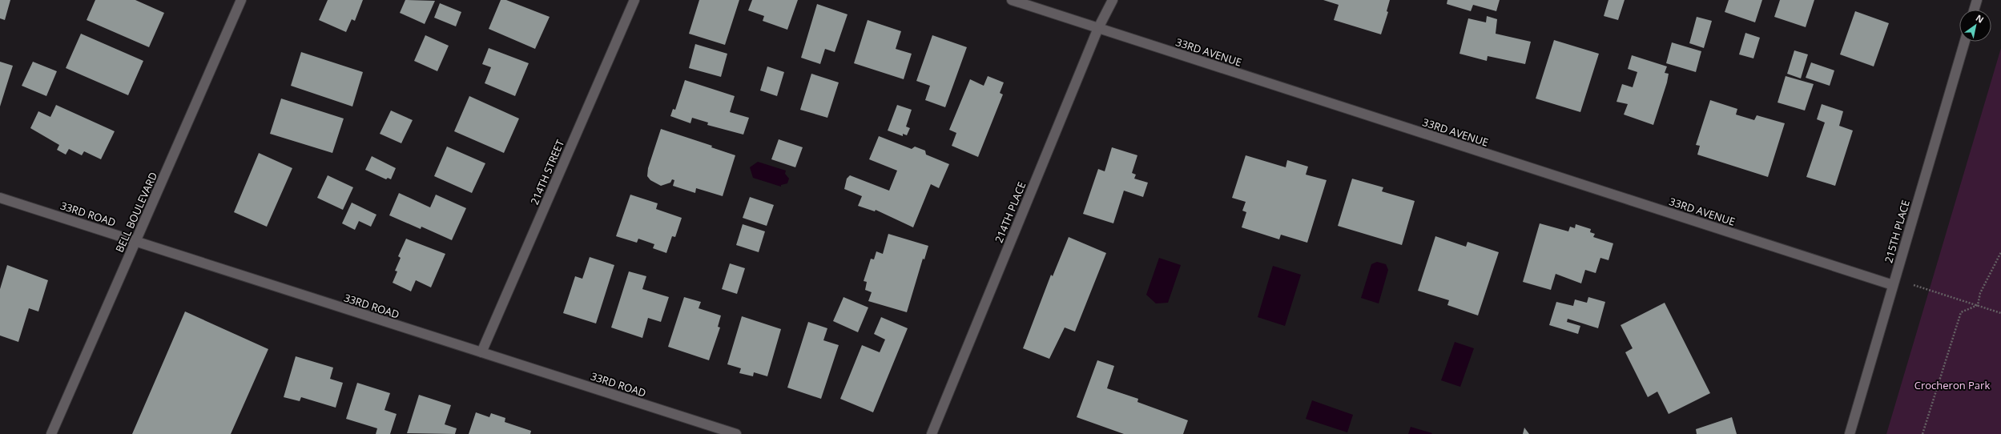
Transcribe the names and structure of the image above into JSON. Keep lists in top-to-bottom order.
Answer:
{
  "streets": {
    "street": [
      "33RD AVENUE",
      "214TH STREET",
      "BELL BOULEVARD",
      "214TH PLACE",
      "33RD ROAD",
      "215TH PLACE"
    ]
  },
  "crossings": [
    ["33RD AVENUE", "214TH PLACE"],
    ["33RD AVENUE", "215TH PLACE"],
    ["214TH STREET", "33RD ROAD"],
    ["BELL BOULEVARD", "33RD ROAD"]
  ],
  "parks": ["Crocheron Park"],
  "north": "top right"
}
